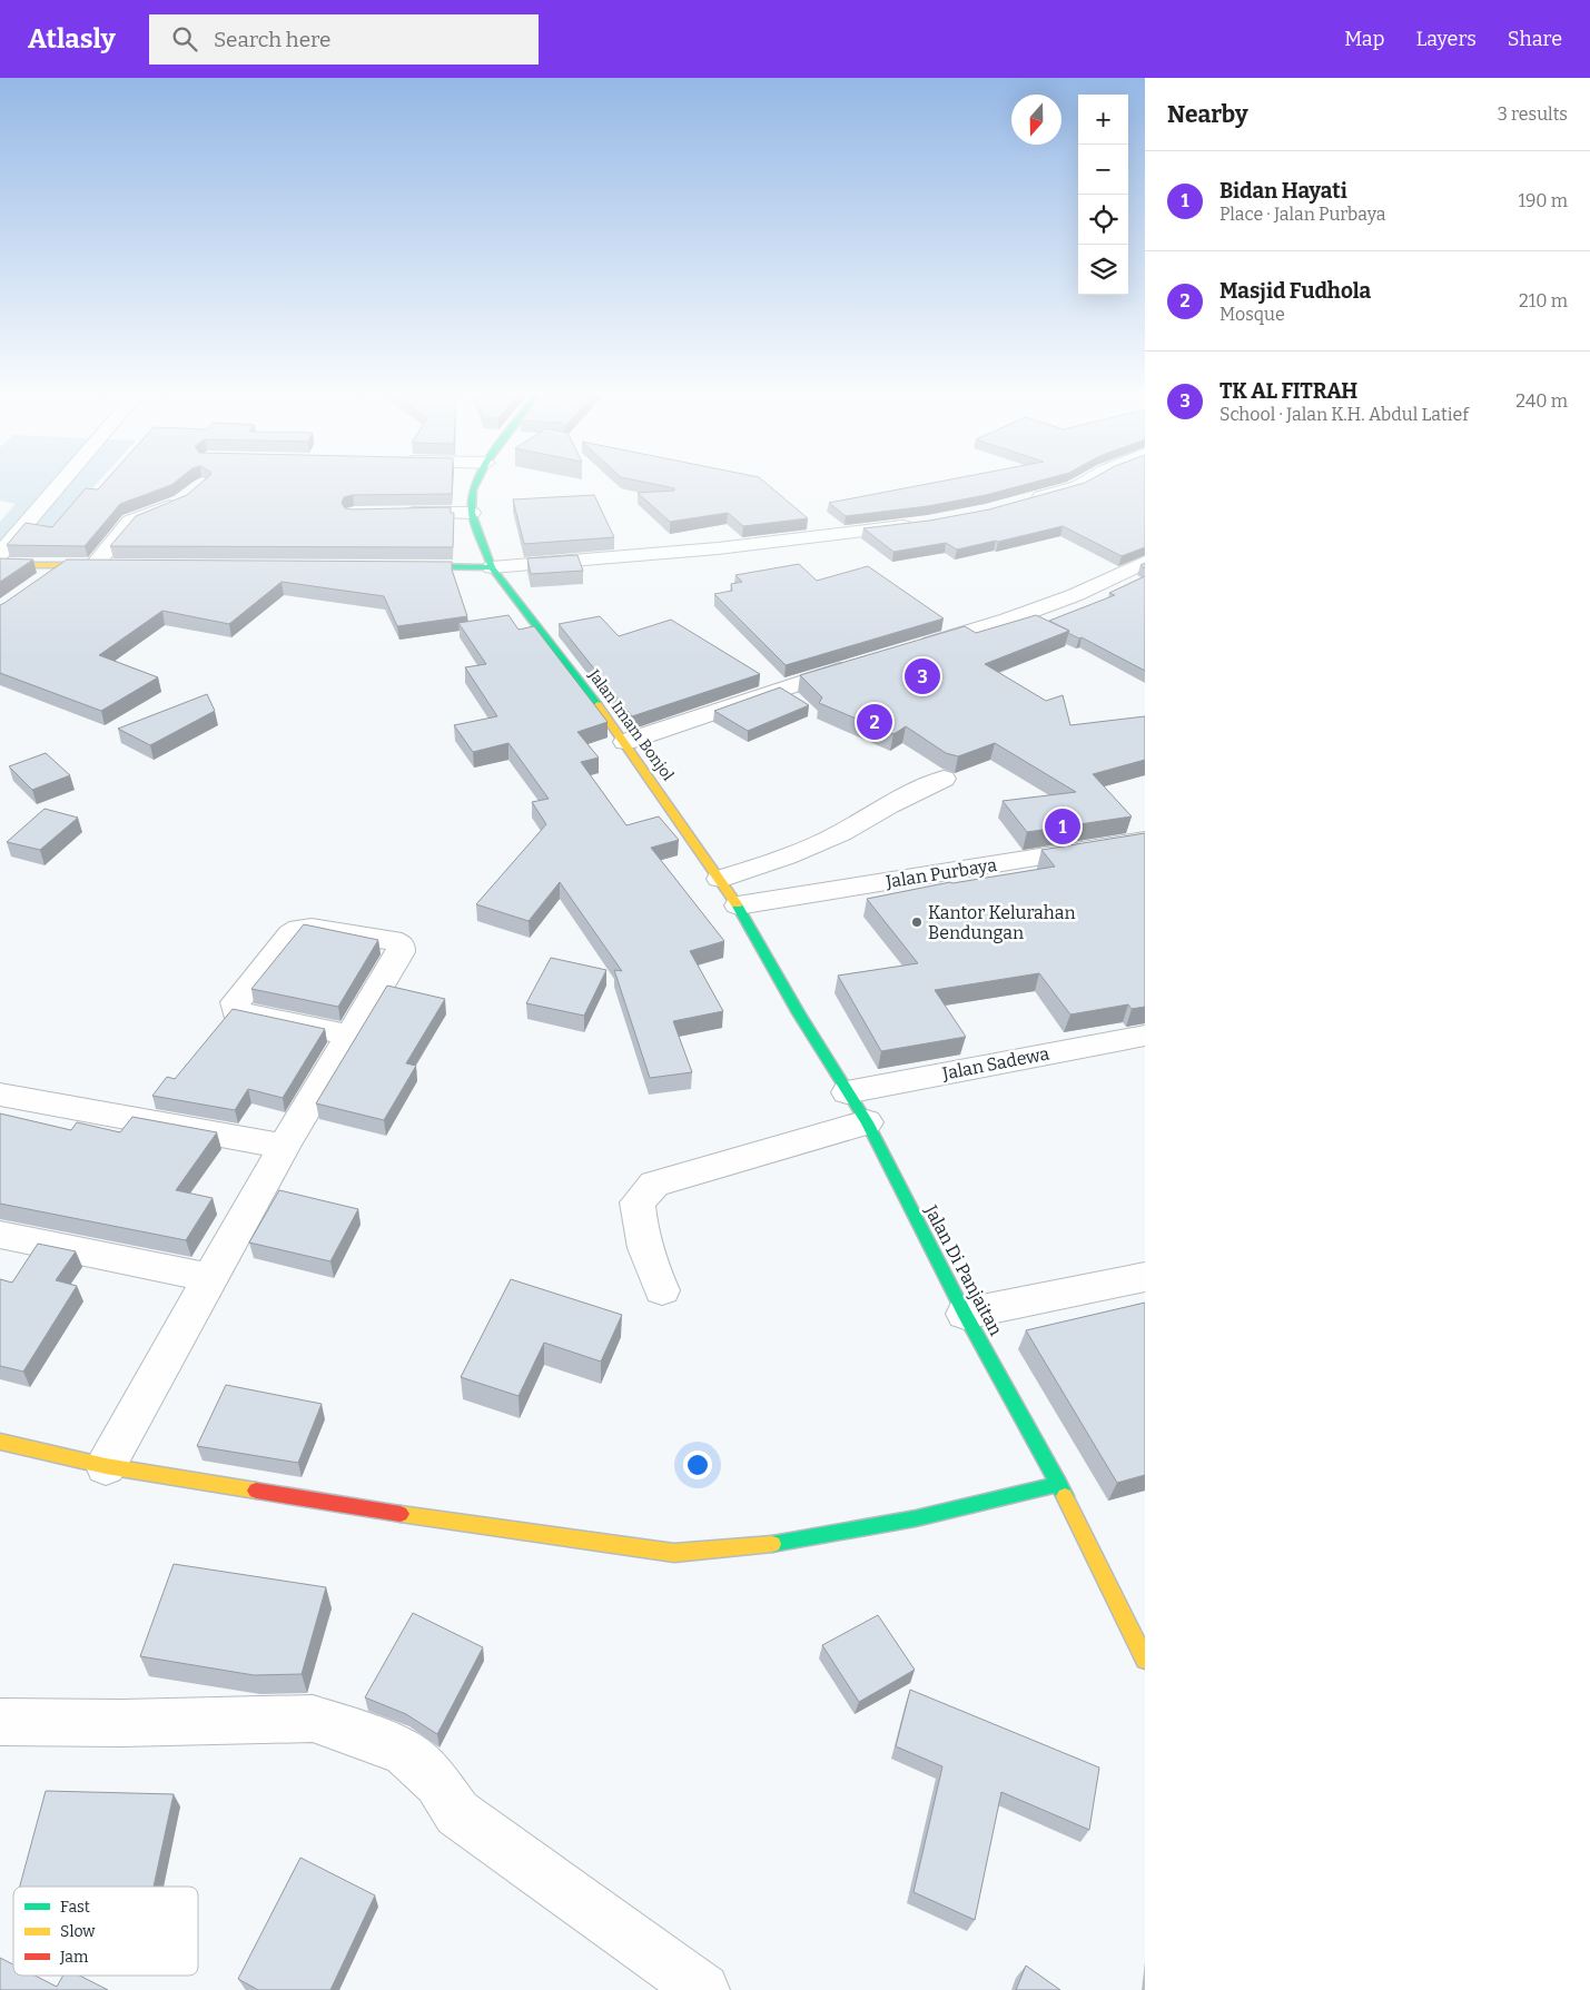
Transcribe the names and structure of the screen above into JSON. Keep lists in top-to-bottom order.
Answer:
{
  "streets": {
    "street": [
      "Jalan Imam Bonjol",
      "Jalan Purbaya",
      "Jalan Sadewa",
      "Jalan Di Panjaitan"
    ]
  },
  "crossings": [
    ["Jalan Imam Bonjol", "Jalan Purbaya"],
    ["Jalan Imam Bonjol", "Jalan Di Panjaitan"],
    ["Jalan Purbaya", "Jalan Di Panjaitan"],
    ["Jalan Sadewa", "Jalan Di Panjaitan"]
  ],
  "places": ["Kantor Kelurahan Bendungan"],
  "legend": ["Fast", "Slow", "Jam"],
  "north": "bottom",
  "page": {
    "header": "Atlasly",
    "search": "Search here",
    "nav": ["Map", "Layers", "Share"],
    "heading": ["Nearby", "3 results"],
    "map_buttons": ["+", "−"],
    "list": [
      {
        "mark": "1",
        "name": "Bidan Hayati",
        "note": "Place · Jalan Purbaya",
        "value": "190 m"
      },
      {
        "mark": "2",
        "name": "Masjid Fudhola",
        "note": "Mosque",
        "value": "210 m"
      },
      {
        "mark": "3",
        "name": "TK AL FITRAH",
        "note": "School · Jalan K.H. Abdul Latief",
        "value": "240 m"
      }
    ],
    "pins": ["3", "2", "1"]
  }
}
